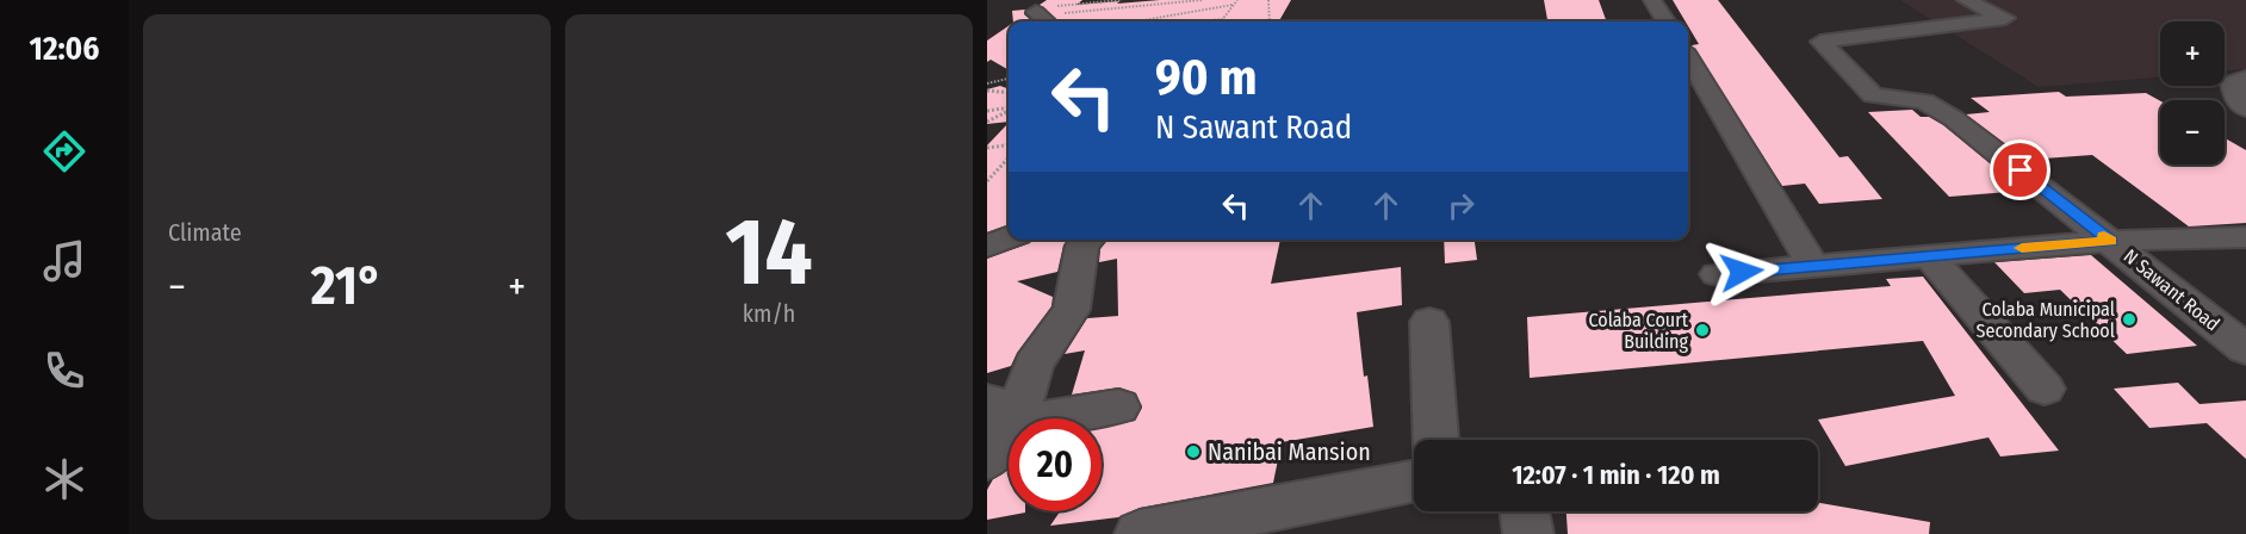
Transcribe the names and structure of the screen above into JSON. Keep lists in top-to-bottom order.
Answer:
{
  "streets": {
    "street": ["N Sawant Road"]
  },
  "places": ["Colaba Municipal Secondary School", "Colaba Court Building", "Nanibai Mansion"],
  "page": {
    "tabs": "12:06",
    "tile": [
      "Climate",
      ["14", "km/h"]
    ],
    "map_buttons": ["+", "−"],
    "turn": ["90 m", "N Sawant Road"],
    "heat": ["−", "21°", "+"],
    "limit": "20",
    "trip": "12:07 · 1 min · 120 m"
  }
}
